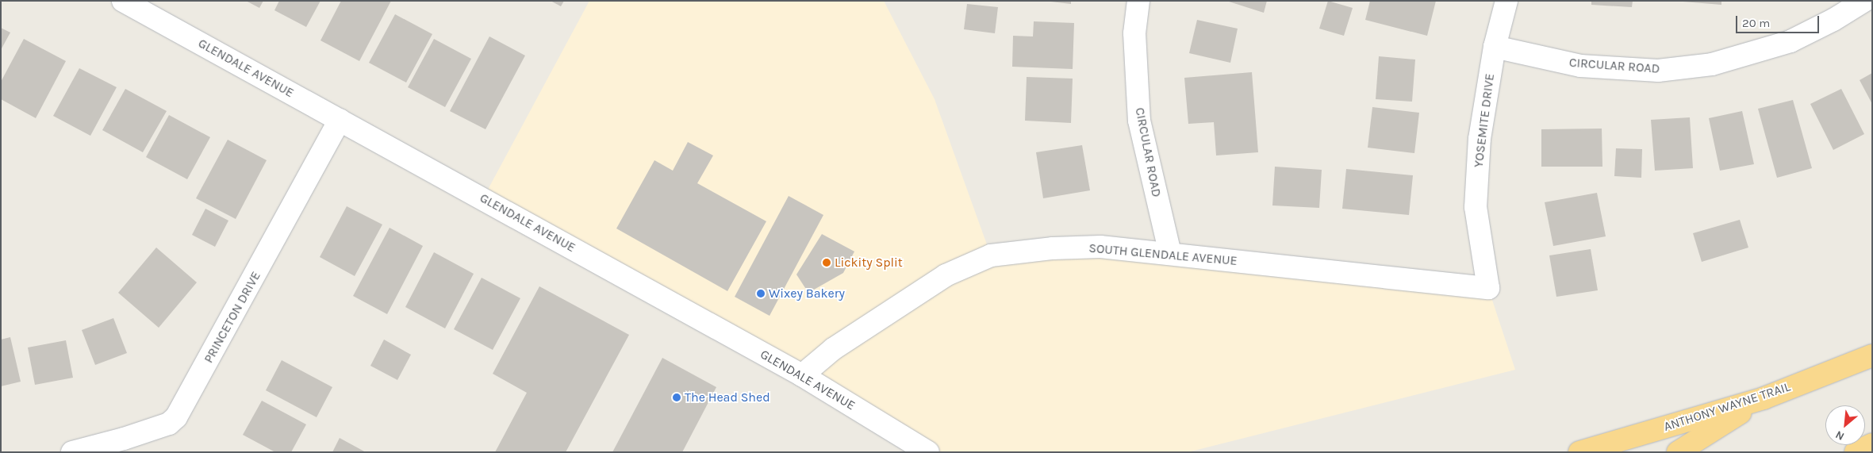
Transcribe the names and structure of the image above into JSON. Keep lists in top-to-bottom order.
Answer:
{
  "streets": {
    "highway": ["ANTHONY WAYNE TRAIL"],
    "street": [
      "CIRCULAR ROAD",
      "GLENDALE AVENUE",
      "YOSEMITE DRIVE",
      "SOUTH GLENDALE AVENUE",
      "PRINCETON DRIVE"
    ]
  },
  "crossings": [
    ["CIRCULAR ROAD", "YOSEMITE DRIVE"],
    ["CIRCULAR ROAD", "SOUTH GLENDALE AVENUE"],
    ["GLENDALE AVENUE", "SOUTH GLENDALE AVENUE"],
    ["GLENDALE AVENUE", "PRINCETON DRIVE"],
    ["YOSEMITE DRIVE", "SOUTH GLENDALE AVENUE"]
  ],
  "places": ["Lickity Split", "Wixey Bakery", "The Head Shed"],
  "scale_bar": "20 m",
  "north": "bottom left"
}
